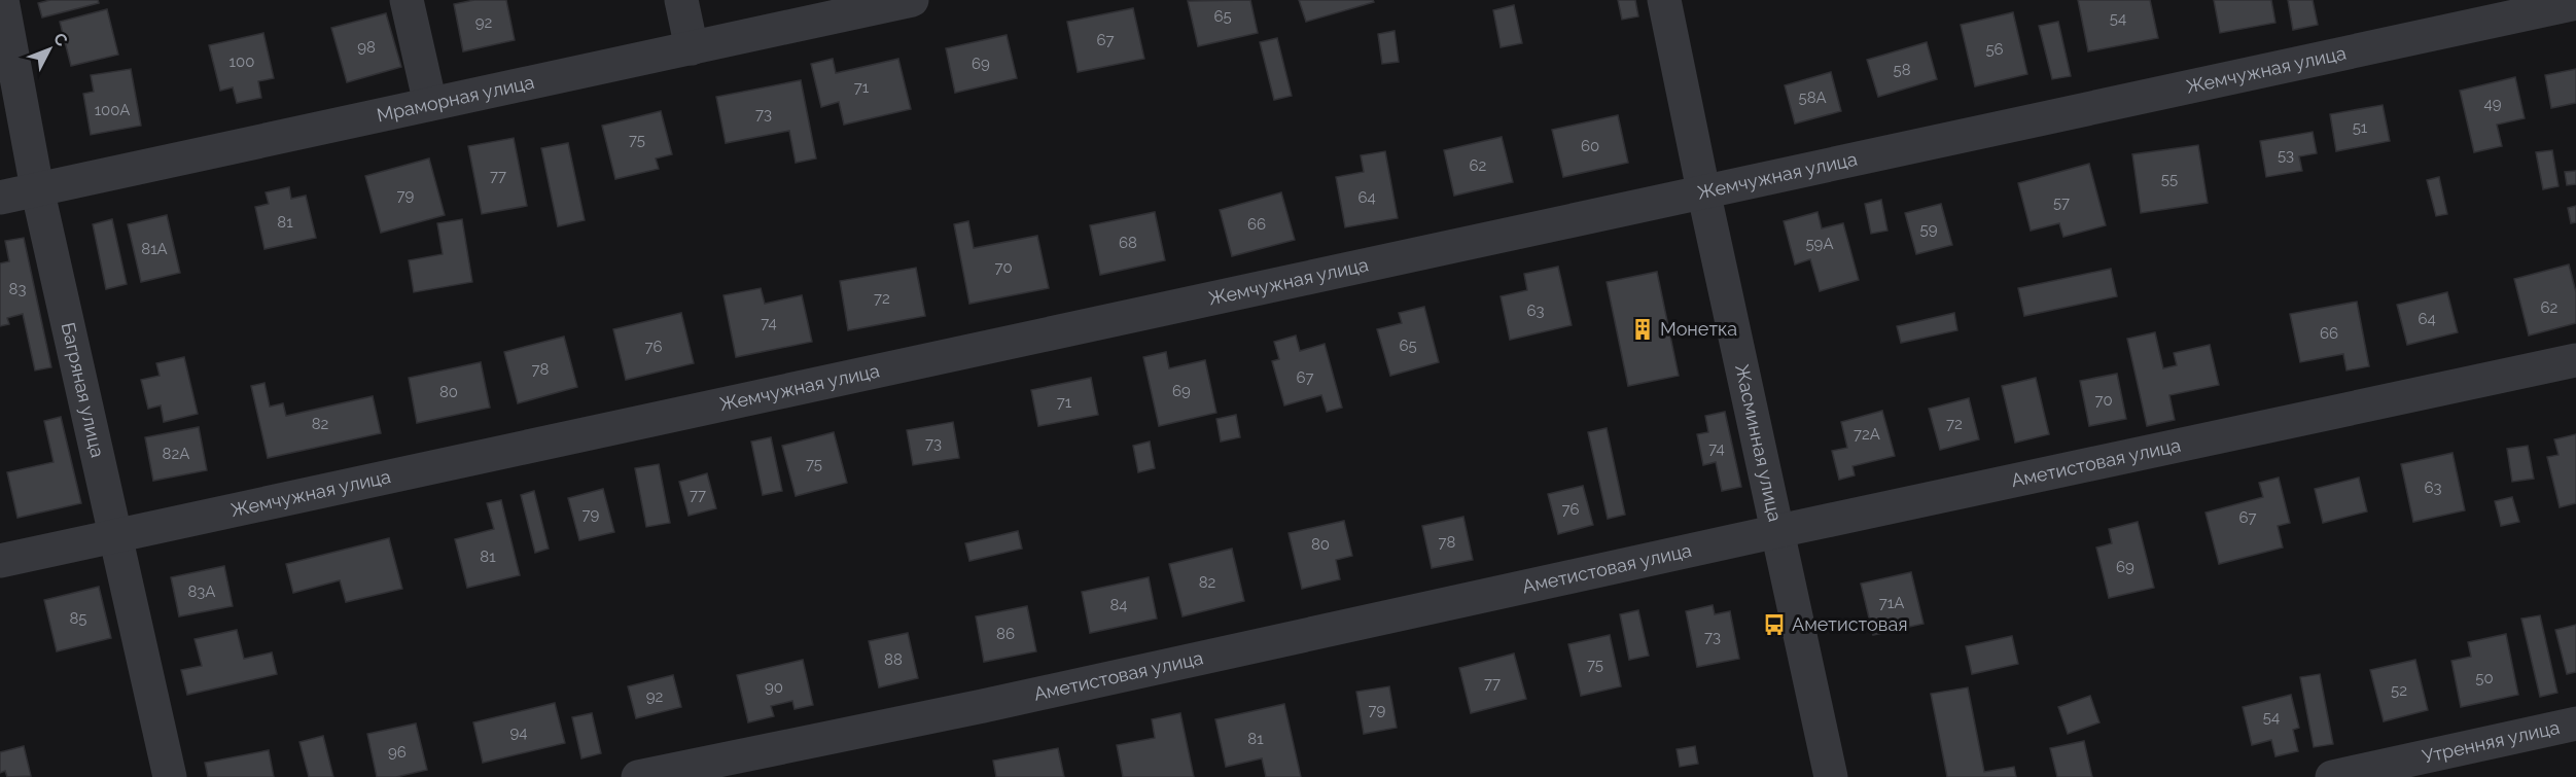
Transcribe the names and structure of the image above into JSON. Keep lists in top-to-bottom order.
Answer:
{
  "streets": {
    "street": [
      "Жемчужная улица",
      "Мраморная улица",
      "Багряная улица",
      "Жасминная улица",
      "Аметистовая улица",
      "Утренняя улица"
    ]
  },
  "crossings": [
    ["Жемчужная улица", "Багряная улица"],
    ["Жемчужная улица", "Жасминная улица"],
    ["Мраморная улица", "Багряная улица"],
    ["Жасминная улица", "Аметистовая улица"]
  ],
  "places": {
    "building": ["Монетка"],
    "bus stop": ["Аметистовая"]
  },
  "house_numbers": [
    "65",
    "54",
    "92",
    "67",
    "98",
    "56",
    "100",
    "69",
    "58",
    "71",
    "58А",
    "49",
    "100А",
    "73",
    "51",
    "75",
    "60",
    "53",
    "62",
    "77",
    "55",
    "79",
    "64",
    "57",
    "81",
    "66",
    "59",
    "68",
    "59А",
    "81А",
    "70",
    "83",
    "72",
    "62",
    "63",
    "64",
    "74",
    "66",
    "65",
    "76",
    "78",
    "67",
    "69",
    "80",
    "70",
    "71",
    "82",
    "72",
    "72А",
    "73",
    "74",
    "82А",
    "75",
    "63",
    "77",
    "76",
    "79",
    "67",
    "78",
    "80",
    "81",
    "69",
    "82",
    "83А",
    "71А",
    "84",
    "85",
    "86",
    "73",
    "88",
    "75",
    "50",
    "77",
    "90",
    "52",
    "92",
    "79",
    "54",
    "94",
    "81",
    "96"
  ],
  "north": "top right"
}
